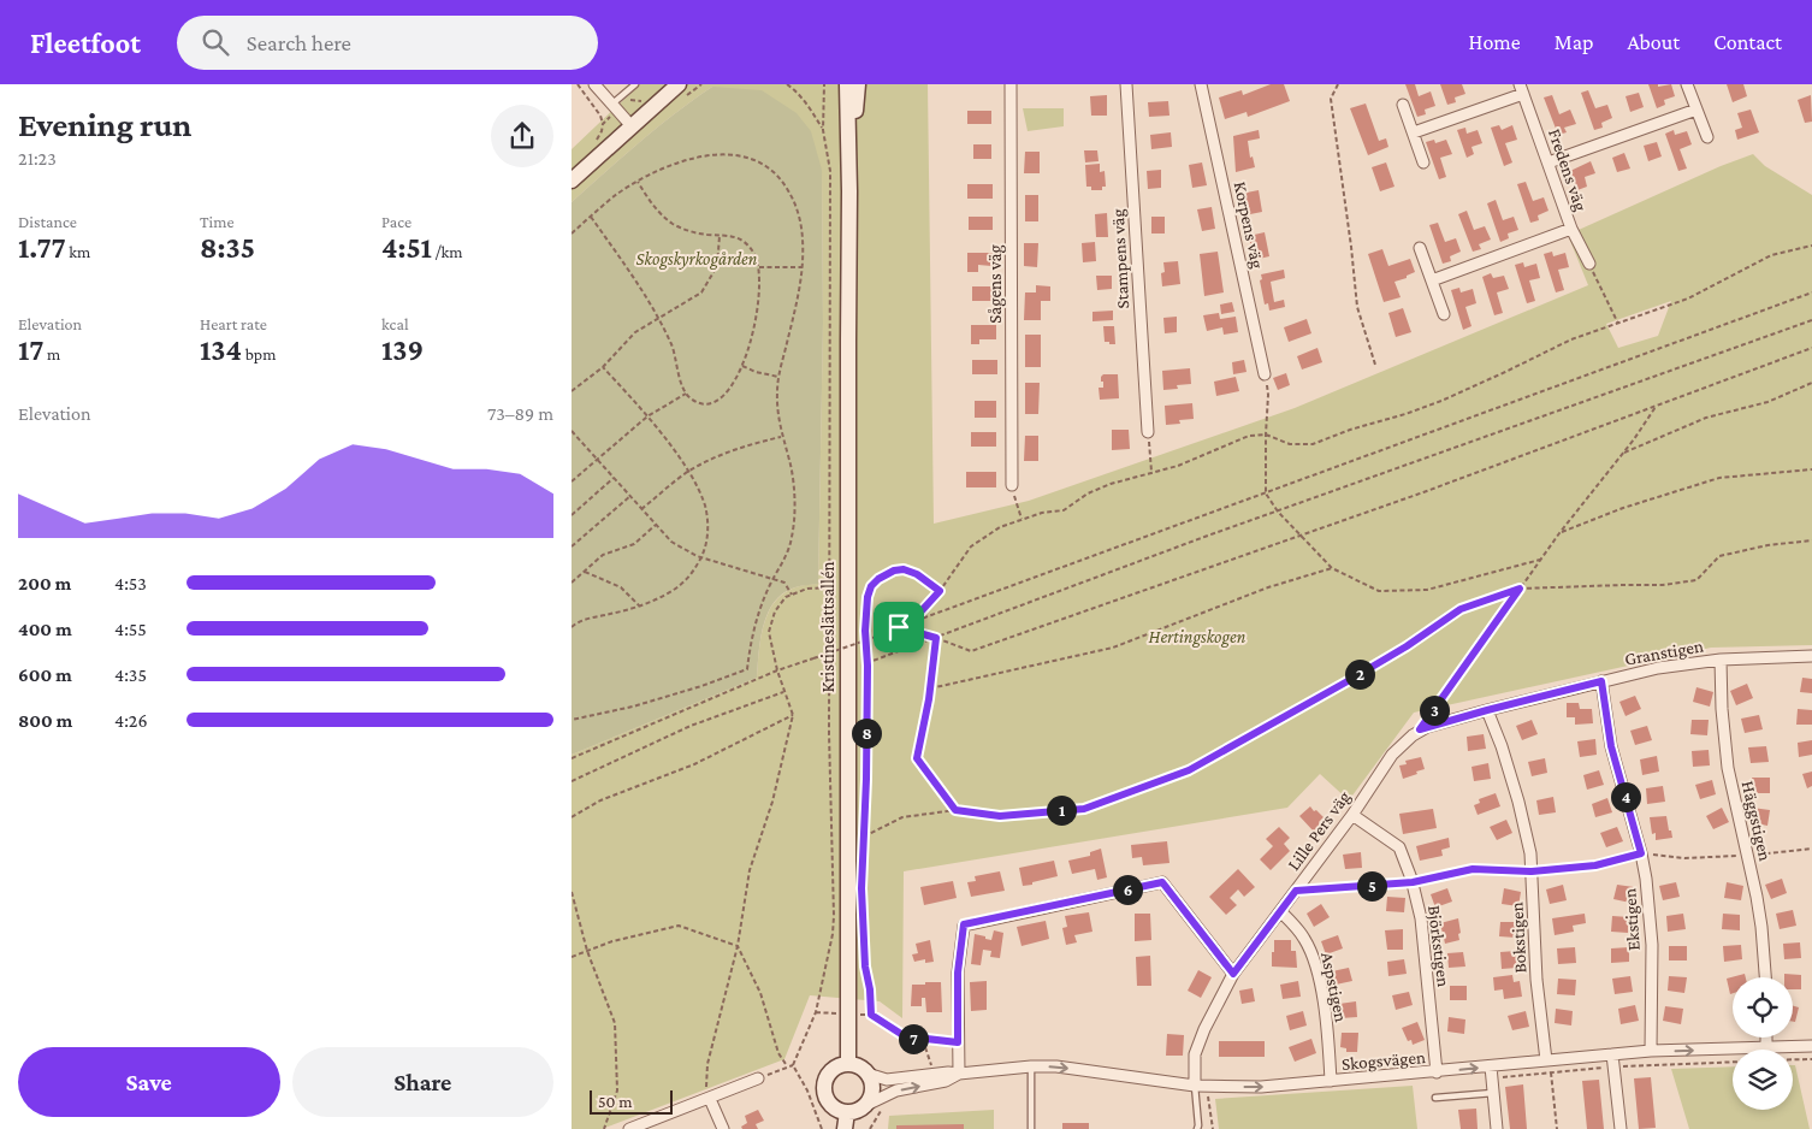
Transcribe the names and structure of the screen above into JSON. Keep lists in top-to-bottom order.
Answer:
{
  "streets": {
    "street": [
      "Fredens väg",
      "Korpens väg",
      "Stampens väg",
      "Sågens väg",
      "Kristineslättsallén",
      "Granstigen",
      "Häggstigen",
      "Lille Pers väg",
      "Ekstigen",
      "Bokstigen",
      "Björkstigen",
      "Aspstigen",
      "Skogsvägen"
    ]
  },
  "crossings": [
    ["Kristineslättsallén", "Skogsvägen"],
    ["Granstigen", "Häggstigen"],
    ["Granstigen", "Lille Pers väg"],
    ["Granstigen", "Ekstigen"],
    ["Granstigen", "Bokstigen"],
    ["Lille Pers väg", "Björkstigen"],
    ["Lille Pers väg", "Aspstigen"],
    ["Lille Pers väg", "Skogsvägen"],
    ["Ekstigen", "Skogsvägen"],
    ["Bokstigen", "Skogsvägen"],
    ["Björkstigen", "Skogsvägen"],
    ["Aspstigen", "Skogsvägen"]
  ],
  "one_way": ["Skogsvägen"],
  "parks": ["Skogskyrkogården", "Hertingskogen"],
  "scale_bar": "50 m",
  "page": {
    "header": "Fleetfoot",
    "search": "Search here",
    "nav": [
      "Home",
      "Map",
      "About",
      "Contact"
    ],
    "heading": ["Evening run", "21:23"],
    "stats": [
      ["Distance", "1.77 km"],
      ["Time", "8:35"],
      ["Pace", "4:51 /km"],
      ["Elevation", "17 m"],
      ["Heart rate", "134 bpm"],
      ["kcal", "139"]
    ],
    "chart": ["Elevation", "73–89 m"],
    "list": [
      {
        "name": "200 m",
        "note": "4:53"
      },
      {
        "name": "400 m",
        "note": "4:55"
      },
      {
        "name": "600 m",
        "note": "4:35"
      },
      {
        "name": "800 m",
        "note": "4:26"
      }
    ],
    "pins": [
      "2",
      "3",
      "8",
      "4",
      "1",
      "5",
      "6",
      "7"
    ],
    "buttons": ["Save", "Share"],
    "scale": "50 m"
  }
}
